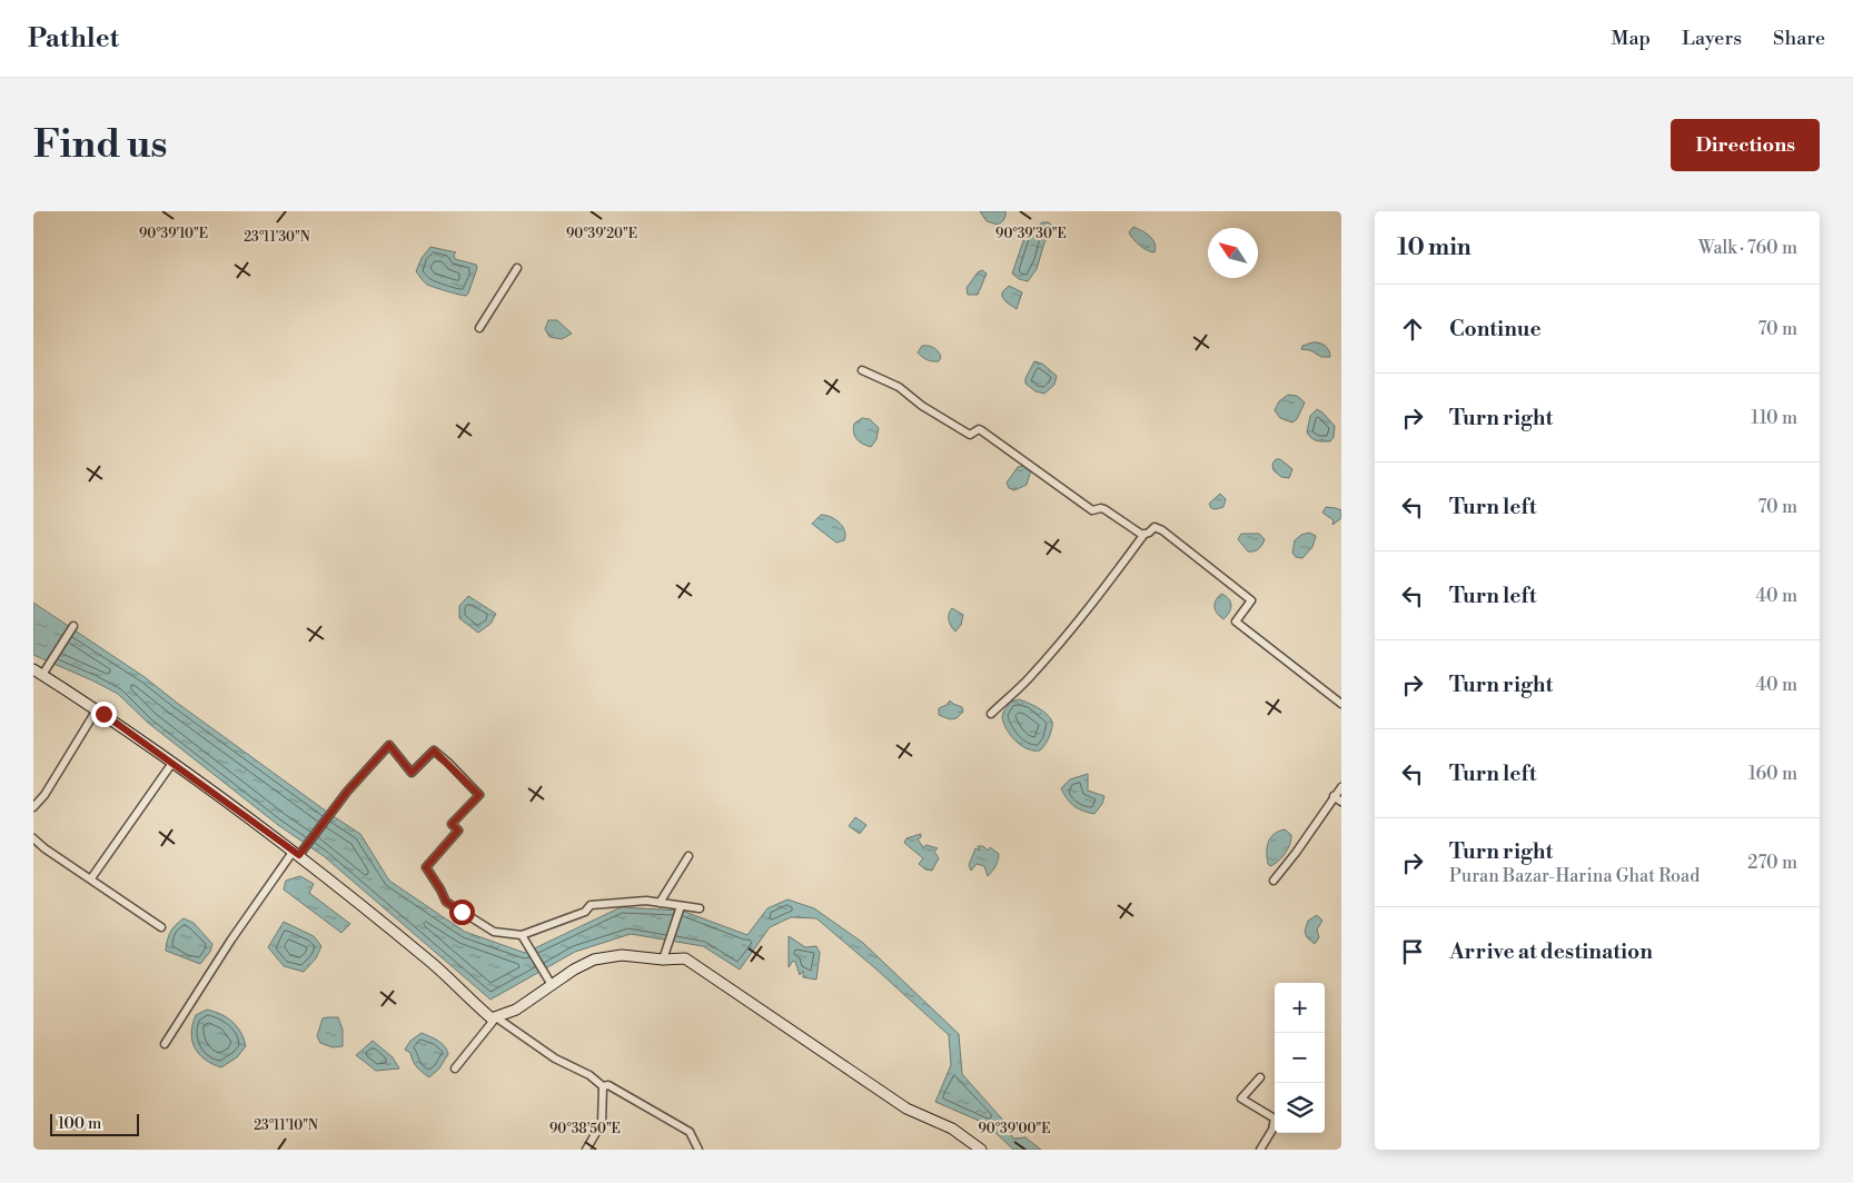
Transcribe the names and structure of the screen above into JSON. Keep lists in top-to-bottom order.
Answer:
{
  "scale_bar": "100 m",
  "north": "top left",
  "page": {
    "header": "Pathlet",
    "nav": ["Map", "Layers", "Share"],
    "buttons": "Directions",
    "title": "Find us",
    "heading": ["10 min", "Walk · 760 m"],
    "list": [
      ["Continue", "70 m"],
      ["Turn right", "110 m"],
      ["Turn left", "70 m"],
      ["Turn left", "40 m"],
      ["Turn right", "40 m"],
      ["Turn left", "160 m"],
      ["Turn right", "Puran Bazar-Harina Ghat Road", "270 m"],
      "Arrive at destination"
    ],
    "map_buttons": ["+", "−"],
    "scale": "100 m"
  },
  "coordinates": [
    "90°39'20\"E",
    "90°39'10\"E",
    "90°39'30\"E",
    "23°11'30\"N",
    "23°11'10\"N",
    "90°38'50\"E",
    "90°39'00\"E"
  ]
}
